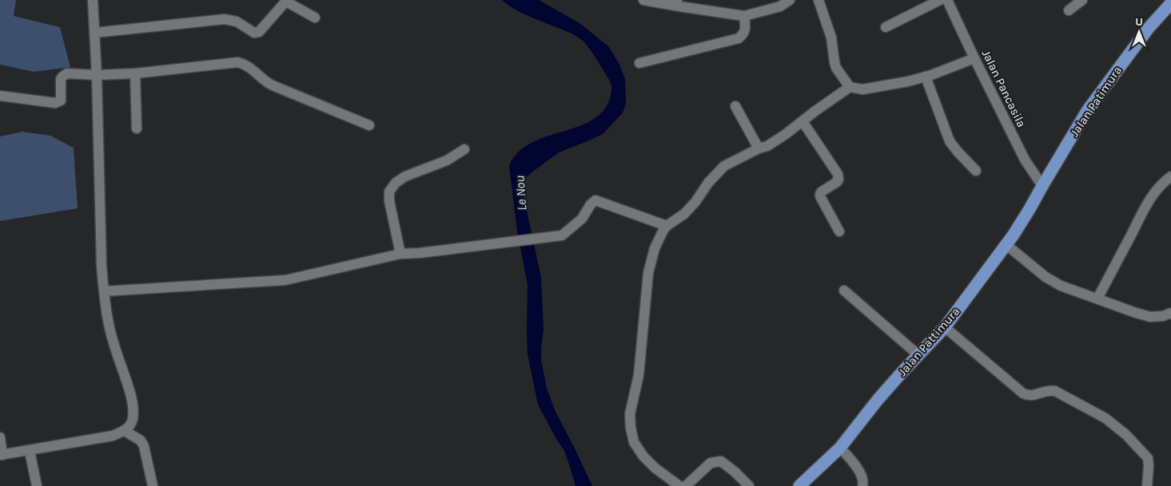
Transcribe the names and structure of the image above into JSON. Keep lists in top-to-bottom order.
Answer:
{
  "streets": {
    "main road": ["Jalan Patimura", "Jalan Pattimura"],
    "street": ["Jalan Pancasila"]
  },
  "crossings": [
    ["Jalan Pancasila", "Jalan Patimura"],
    ["Jalan Pancasila", "Jalan Pattimura"],
    ["Jalan Patimura", "Jalan Pattimura"]
  ],
  "water": ["Le Nou"],
  "north": "top"
}
